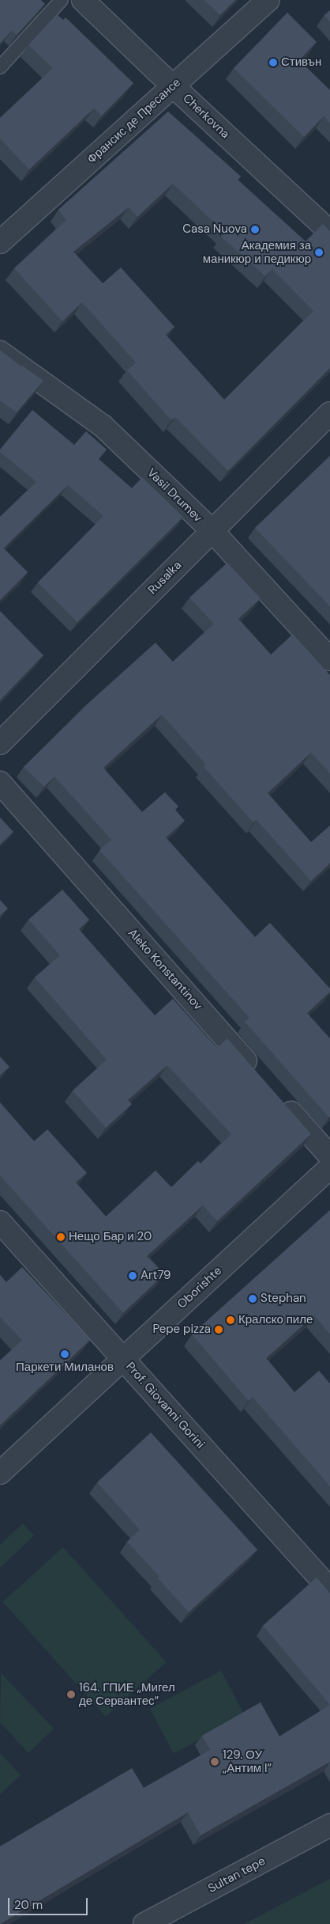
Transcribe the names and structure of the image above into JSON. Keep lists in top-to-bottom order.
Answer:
{
  "streets": {
    "street": [
      "Cherkovna",
      "Франсис де Пресансе",
      "Vasil Drumev",
      "Rusalka",
      "Aleko Konstantinov",
      "Oborishte",
      "Prof. Giovanni Gorini",
      "Sultan tepe"
    ]
  },
  "crossings": [
    ["Cherkovna", "Франсис де Пресансе"],
    ["Vasil Drumev", "Rusalka"],
    ["Oborishte", "Prof. Giovanni Gorini"]
  ],
  "places": [
    "Стивън",
    "Casa Nuova",
    "Академия за маникюр и педикюр",
    "Нещо Бар и 20",
    "Art79",
    "Stephan",
    "Кралско пиле",
    "Pepe pizza",
    "Паркети Миланов",
    "164. ГПИЕ „Мигел де Сервантес“",
    "129. ОУ „Антим I“"
  ],
  "scale_bar": "20 m"
}
